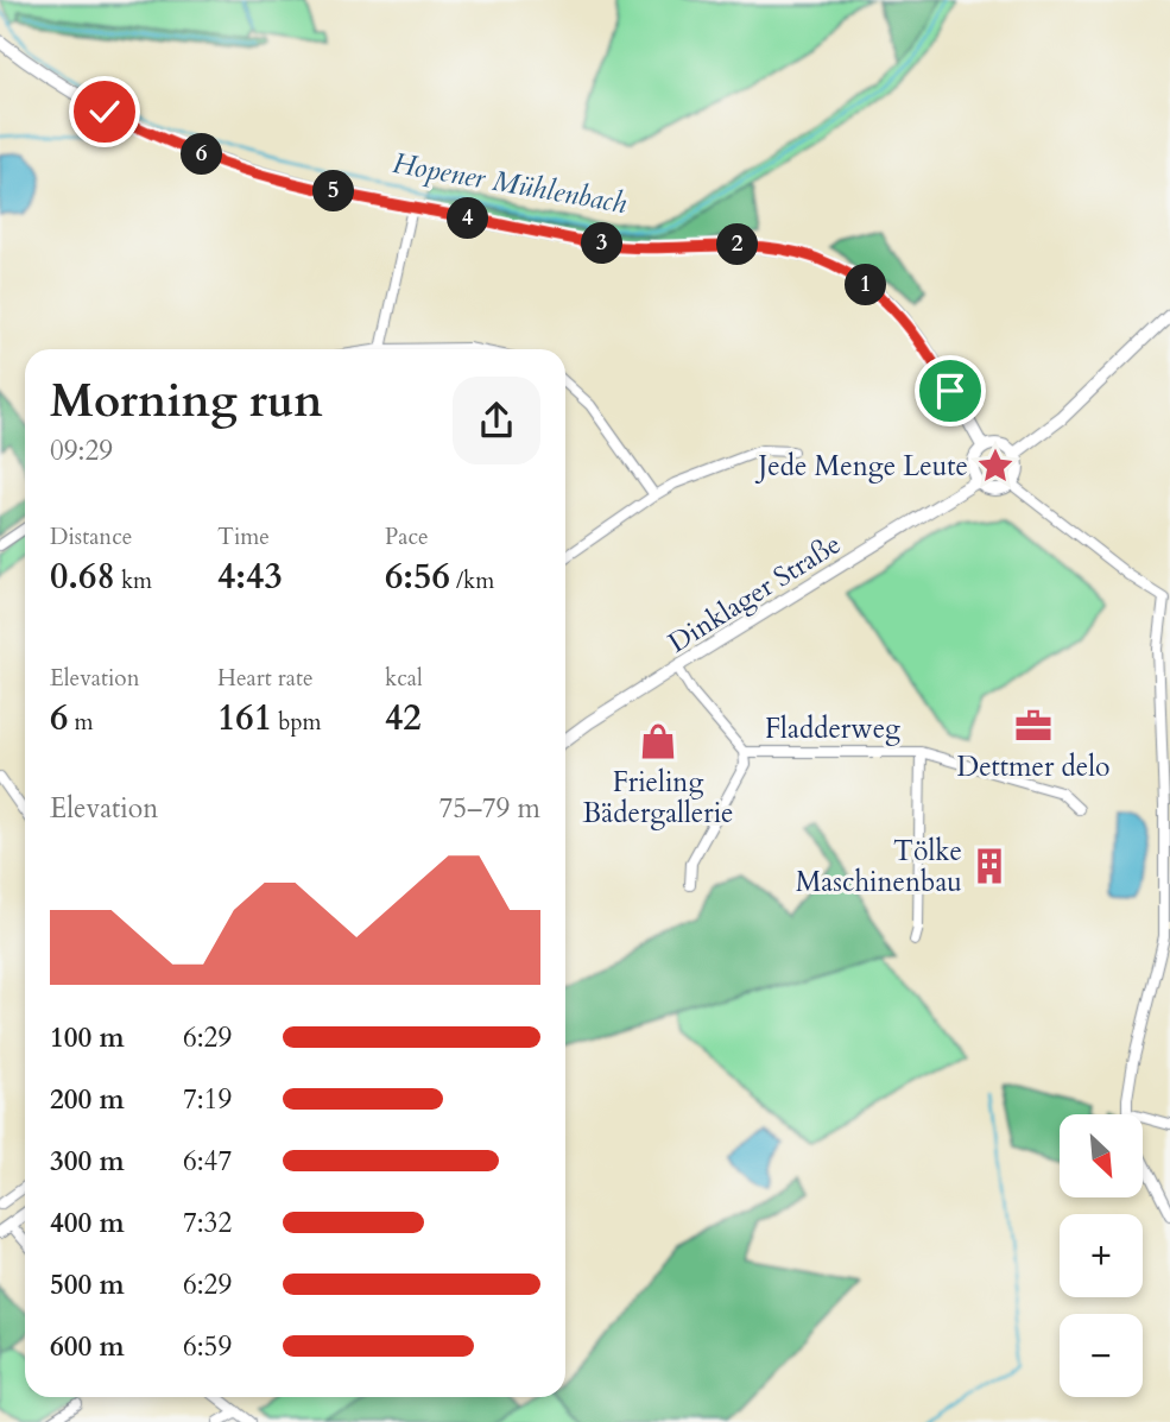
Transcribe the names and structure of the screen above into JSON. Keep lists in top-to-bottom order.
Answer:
{
  "streets": {
    "main road": ["Dinklager Straße"],
    "street": ["Fladderweg"]
  },
  "crossings": [
    ["Dinklager Straße", "Fladderweg"]
  ],
  "water": ["Hopener Mühlenbach"],
  "places": {
    "place": ["Jede Menge Leute"],
    "office": ["Dettmer delo"],
    "shop": ["Frieling Bädergallerie"],
    "building": ["Tölke Maschinenbau"]
  },
  "north": "bottom right",
  "page": {
    "pins": [
      "6",
      "5",
      "4",
      "3",
      "2",
      "1"
    ],
    "heading": ["Morning run", "09:29"],
    "stats": [
      ["Distance", "0.68 km"],
      ["Time", "4:43"],
      ["Pace", "6:56 /km"],
      ["Elevation", "6 m"],
      ["Heart rate", "161 bpm"],
      ["kcal", "42"]
    ],
    "chart": ["Elevation", "75–79 m"],
    "list": [
      {
        "name": "100 m",
        "note": "6:29"
      },
      {
        "name": "200 m",
        "note": "7:19"
      },
      {
        "name": "300 m",
        "note": "6:47"
      },
      {
        "name": "400 m",
        "note": "7:32"
      },
      {
        "name": "500 m",
        "note": "6:29"
      },
      {
        "name": "600 m",
        "note": "6:59"
      }
    ],
    "map_buttons": ["+", "−"]
  }
}
